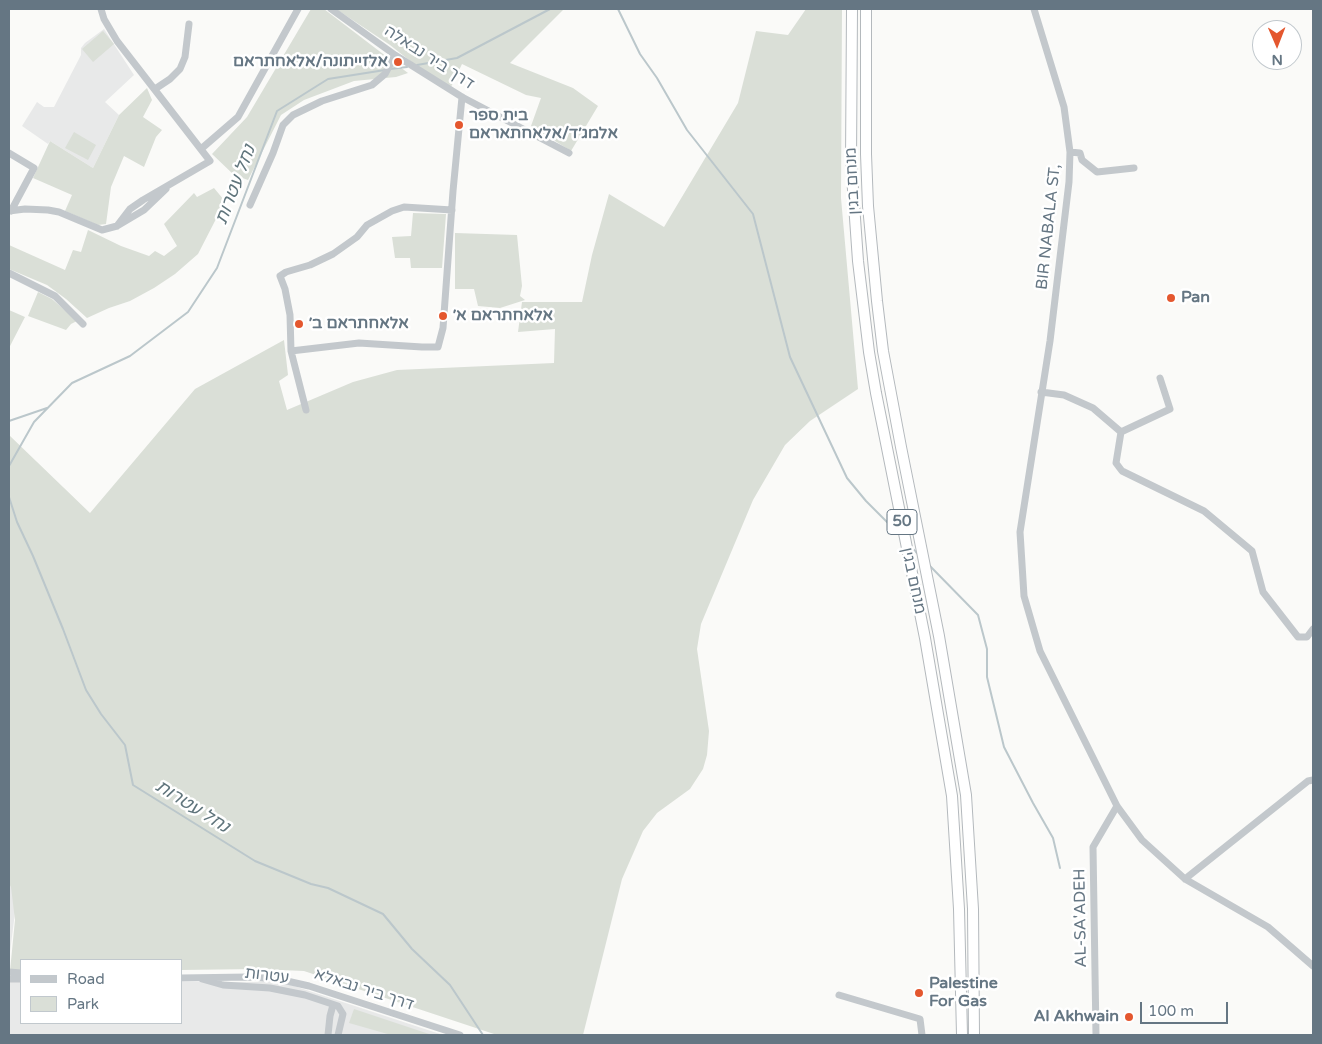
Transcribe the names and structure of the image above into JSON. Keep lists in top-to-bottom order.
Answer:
{
  "streets": {
    "highway": ["מנחם בגין", "50"],
    "street": [
      "דרך ביר נבאלה",
      "BIR NABALA ST,",
      "AL-SA'ADEH",
      "עטרות",
      "דרך ביר נבאלא"
    ]
  },
  "crossings": [
    ["BIR NABALA ST,", "AL-SA'ADEH"],
    ["עטרות", "דרך ביר נבאלא"]
  ],
  "water": ["נחל עטרות"],
  "places": [
    "אלזייתונה/אלאחתראם",
    "בית ספר אלמג׳ד/אלאחתאראם",
    "Pan",
    "אלאחתראם א׳",
    "אלאחתראם ב׳",
    "Palestine For Gas",
    "Al Akhwain"
  ],
  "legend": ["Road", "Park"],
  "scale_bar": "100 m",
  "north": "bottom"
}
